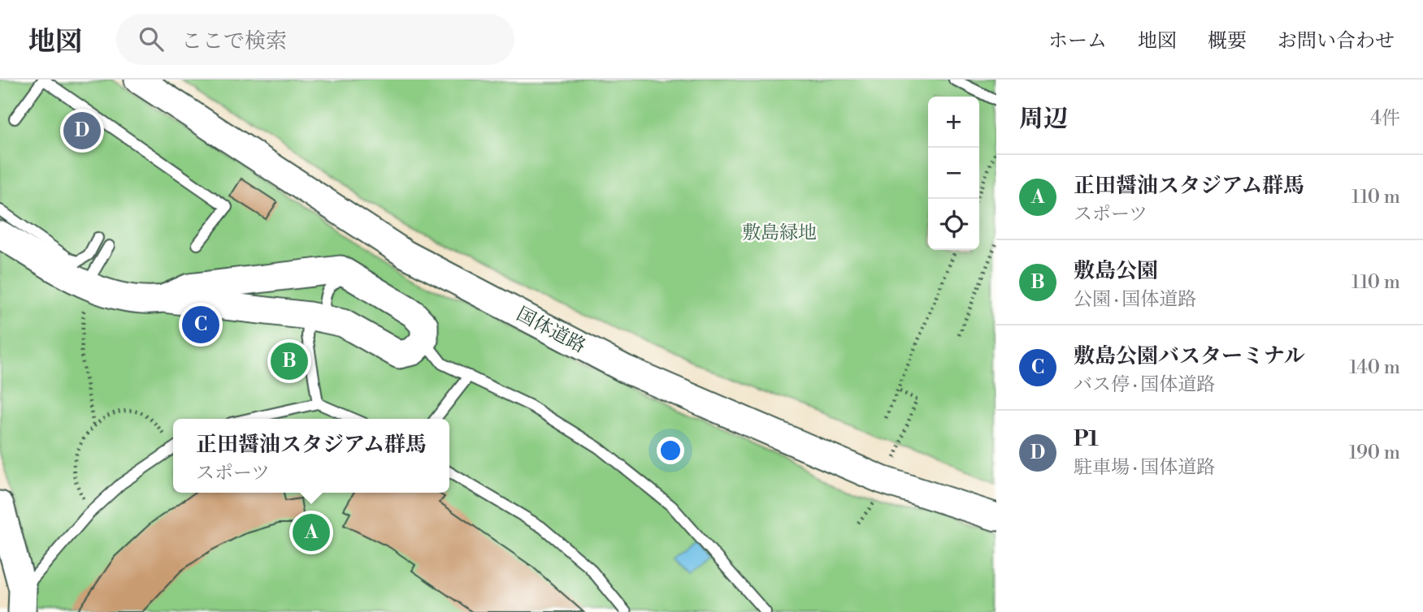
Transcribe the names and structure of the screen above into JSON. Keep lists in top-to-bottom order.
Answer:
{
  "streets": {
    "street": ["国体道路"]
  },
  "parks": ["敷島緑地"],
  "page": {
    "header": "地図",
    "search": "ここで検索",
    "nav": [
      "ホーム",
      "地図",
      "概要",
      "お問い合わせ"
    ],
    "heading": ["周辺", "4件"],
    "map_buttons": ["+", "−"],
    "pins": [
      "D",
      "C",
      "B",
      "A"
    ],
    "list": [
      {
        "mark": "A",
        "name": "正田醤油スタジアム群馬",
        "note": "スポーツ",
        "value": "110 m"
      },
      {
        "mark": "B",
        "name": "敷島公園",
        "note": "公園 · 国体道路",
        "value": "110 m"
      },
      {
        "mark": "C",
        "name": "敷島公園バスターミナル",
        "note": "バス停 · 国体道路",
        "value": "140 m"
      },
      {
        "mark": "D",
        "name": "P1",
        "note": "駐車場 · 国体道路",
        "value": "190 m"
      }
    ],
    "popup": ["正田醤油スタジアム群馬", "スポーツ"]
  }
}
